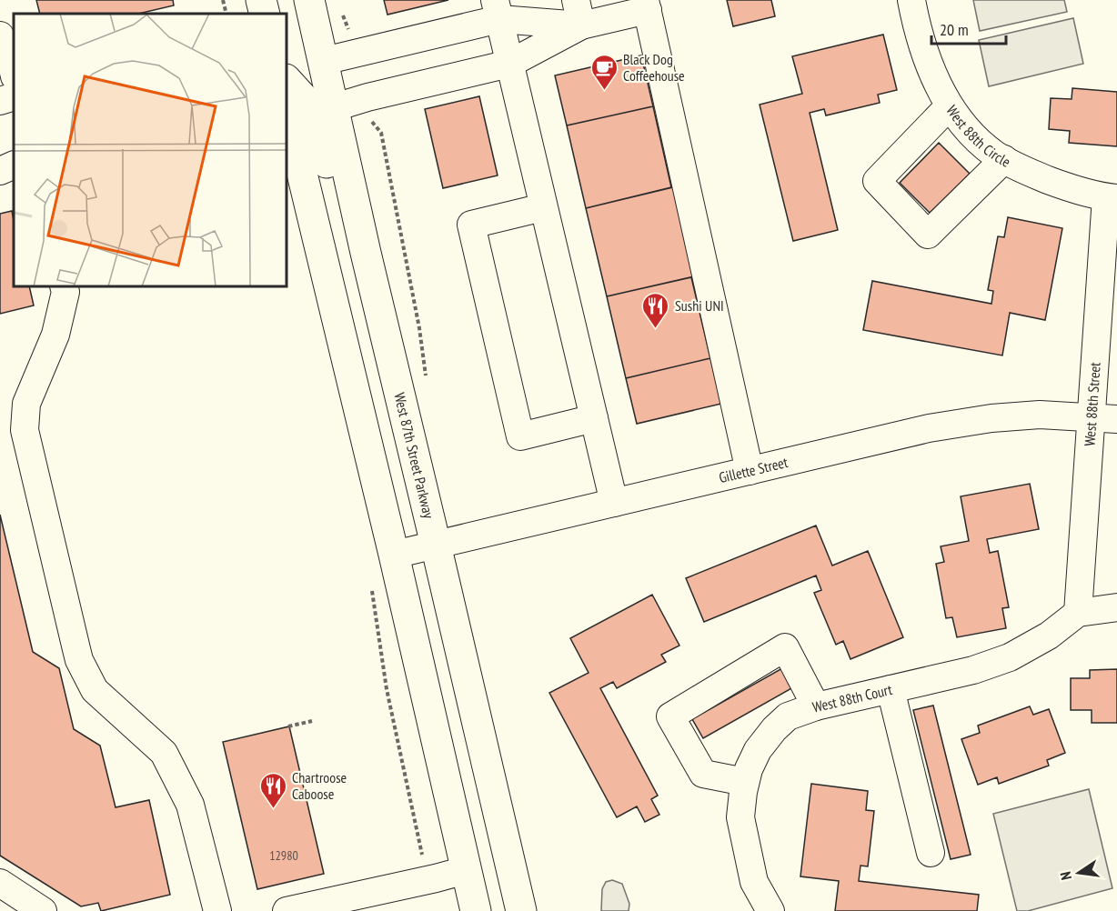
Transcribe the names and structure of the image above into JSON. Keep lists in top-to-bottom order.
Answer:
{
  "streets": {
    "main road": ["West 87th Street Parkway"],
    "street": [
      "West 88th Circle",
      "West 88th Street",
      "Gillette Street",
      "West 88th Court"
    ]
  },
  "crossings": [
    ["West 88th Circle", "West 88th Street"],
    ["West 88th Street", "Gillette Street"],
    ["West 88th Street", "West 88th Court"],
    ["West 87th Street Parkway", "Gillette Street"]
  ],
  "places": {
    "cafe": ["Black Dog Coffeehouse"],
    "restaurant": ["Sushi UNI", "Chartroose Caboose"]
  },
  "house_numbers": ["12980"],
  "scale_bar": "20 m",
  "north": "left"
}
